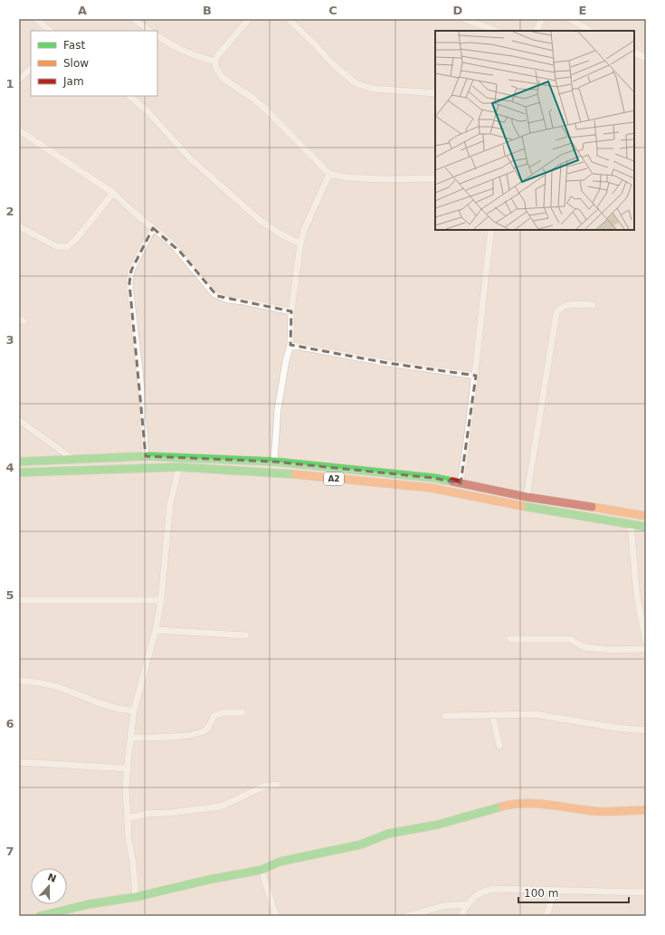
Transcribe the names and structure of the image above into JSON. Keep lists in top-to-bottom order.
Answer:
{
  "streets": {
    "main road": ["A2"]
  },
  "legend": ["Fast", "Slow", "Jam"],
  "scale_bar": "100 m",
  "north": "top",
  "grid": {
    "columns": [
      "A",
      "B",
      "C",
      "D",
      "E"
    ],
    "rows": [
      "1",
      "2",
      "3",
      "4",
      "5",
      "6",
      "7"
    ]
  }
}
